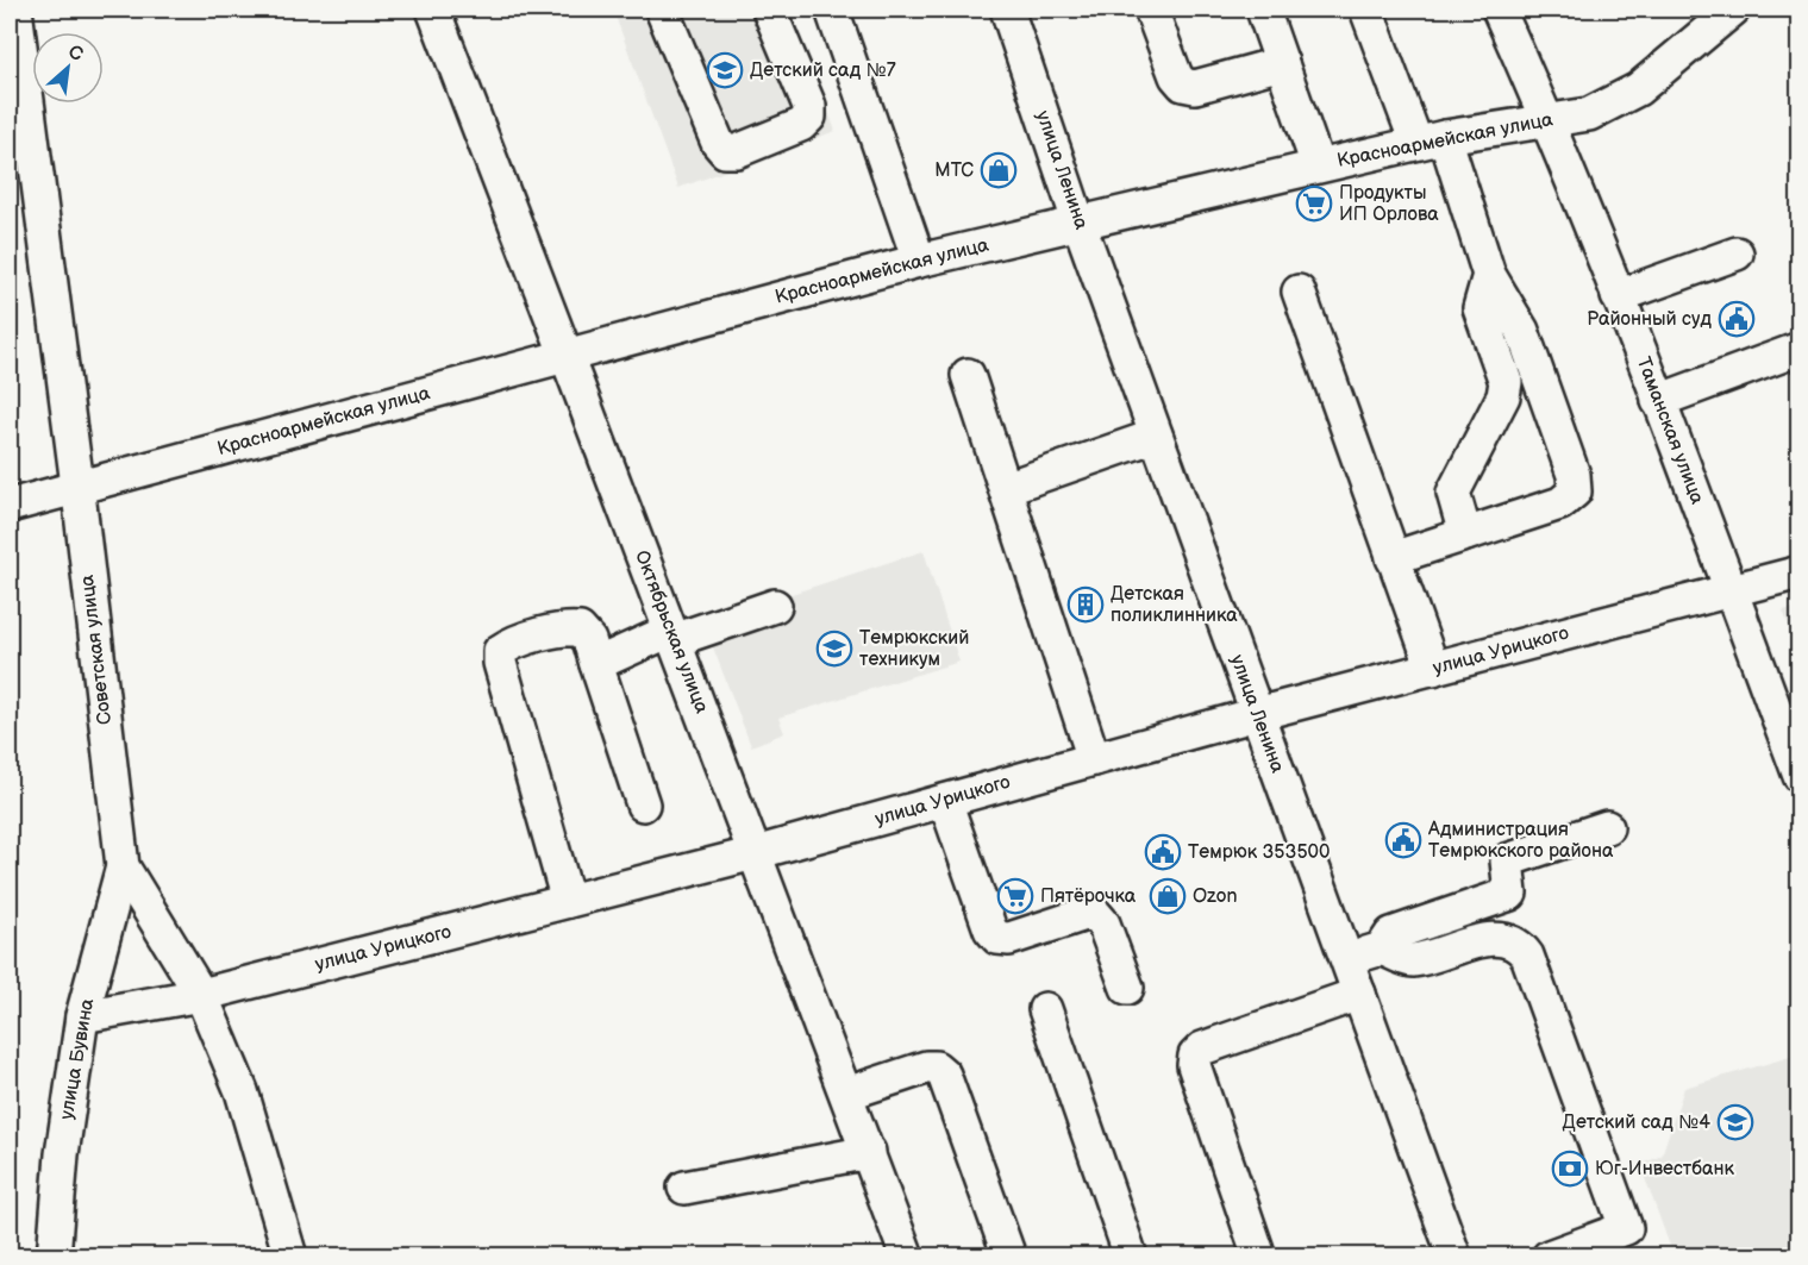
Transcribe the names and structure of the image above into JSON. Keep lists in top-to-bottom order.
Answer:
{
  "streets": {
    "street": [
      "Красноармейская улица",
      "улица Ленина",
      "Таманская улица",
      "Октябрьская улица",
      "Советская улица",
      "улица Урицкого",
      "улица Бувина"
    ]
  },
  "crossings": [
    ["Красноармейская улица", "улица Ленина"],
    ["Красноармейская улица", "Таманская улица"],
    ["Красноармейская улица", "Октябрьская улица"],
    ["Красноармейская улица", "Советская улица"],
    ["улица Ленина", "улица Урицкого"],
    ["Таманская улица", "улица Урицкого"],
    ["Октябрьская улица", "улица Урицкого"],
    ["Советская улица", "улица Урицкого"],
    ["Советская улица", "улица Бувина"],
    ["улица Урицкого", "улица Бувина"]
  ],
  "places": {
    "school or university": ["Детский сад №7", "Темрюкский техникум", "Детский сад №4"],
    "shop": ["МТС", "Ozon"],
    "supermarket": ["Продукты ИП Орлова", "Пятёрочка"],
    "public building": ["Районный суд", "Администрация Темрюкского района", "Темрюк 353500"],
    "building": ["Детская поликлинника"],
    "bank": ["Юг-Инвестбанк"]
  },
  "north": "top right"
}
